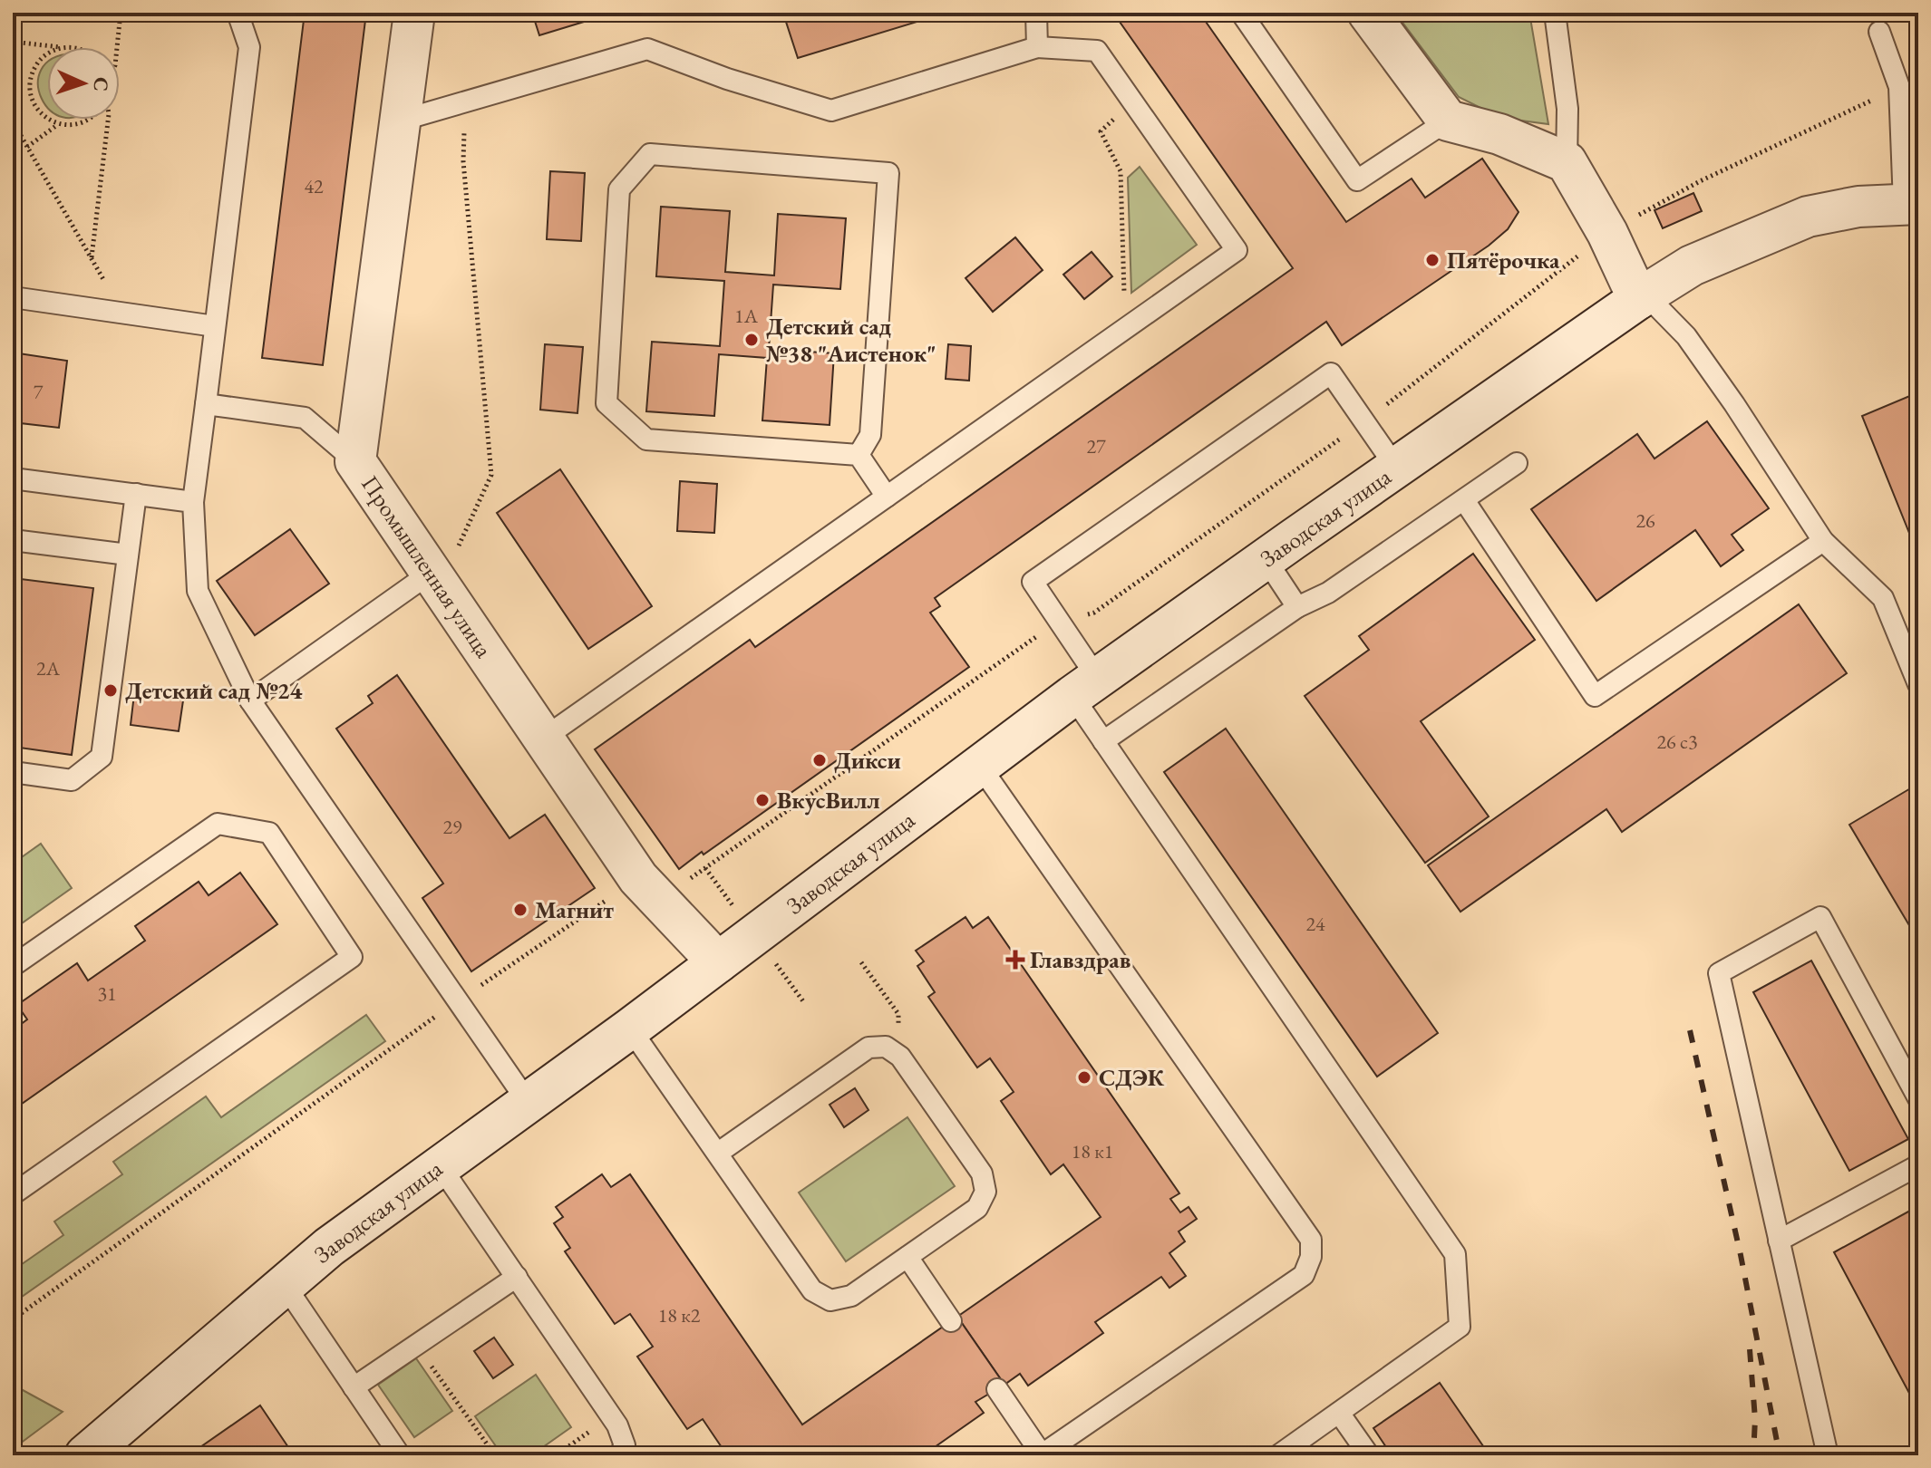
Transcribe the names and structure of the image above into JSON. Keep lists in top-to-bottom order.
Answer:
{
  "streets": {
    "street": ["Заводская улица", "Промышленная улица"]
  },
  "crossings": [
    ["Заводская улица", "Промышленная улица"]
  ],
  "places": {
    "other": [
      "Пятёрочка",
      "Детский сад №38 \"Аистенок\"",
      "Детский сад №24",
      "Дикси",
      "ВкусВилл",
      "Магнит",
      "СДЭК"
    ],
    "health": ["Главздрав"]
  },
  "house_numbers": [
    "42",
    "1А",
    "7",
    "27",
    "26",
    "2А",
    "26 с3",
    "29",
    "24",
    "31",
    "18 к1",
    "18 к2"
  ],
  "north": "right"
}
